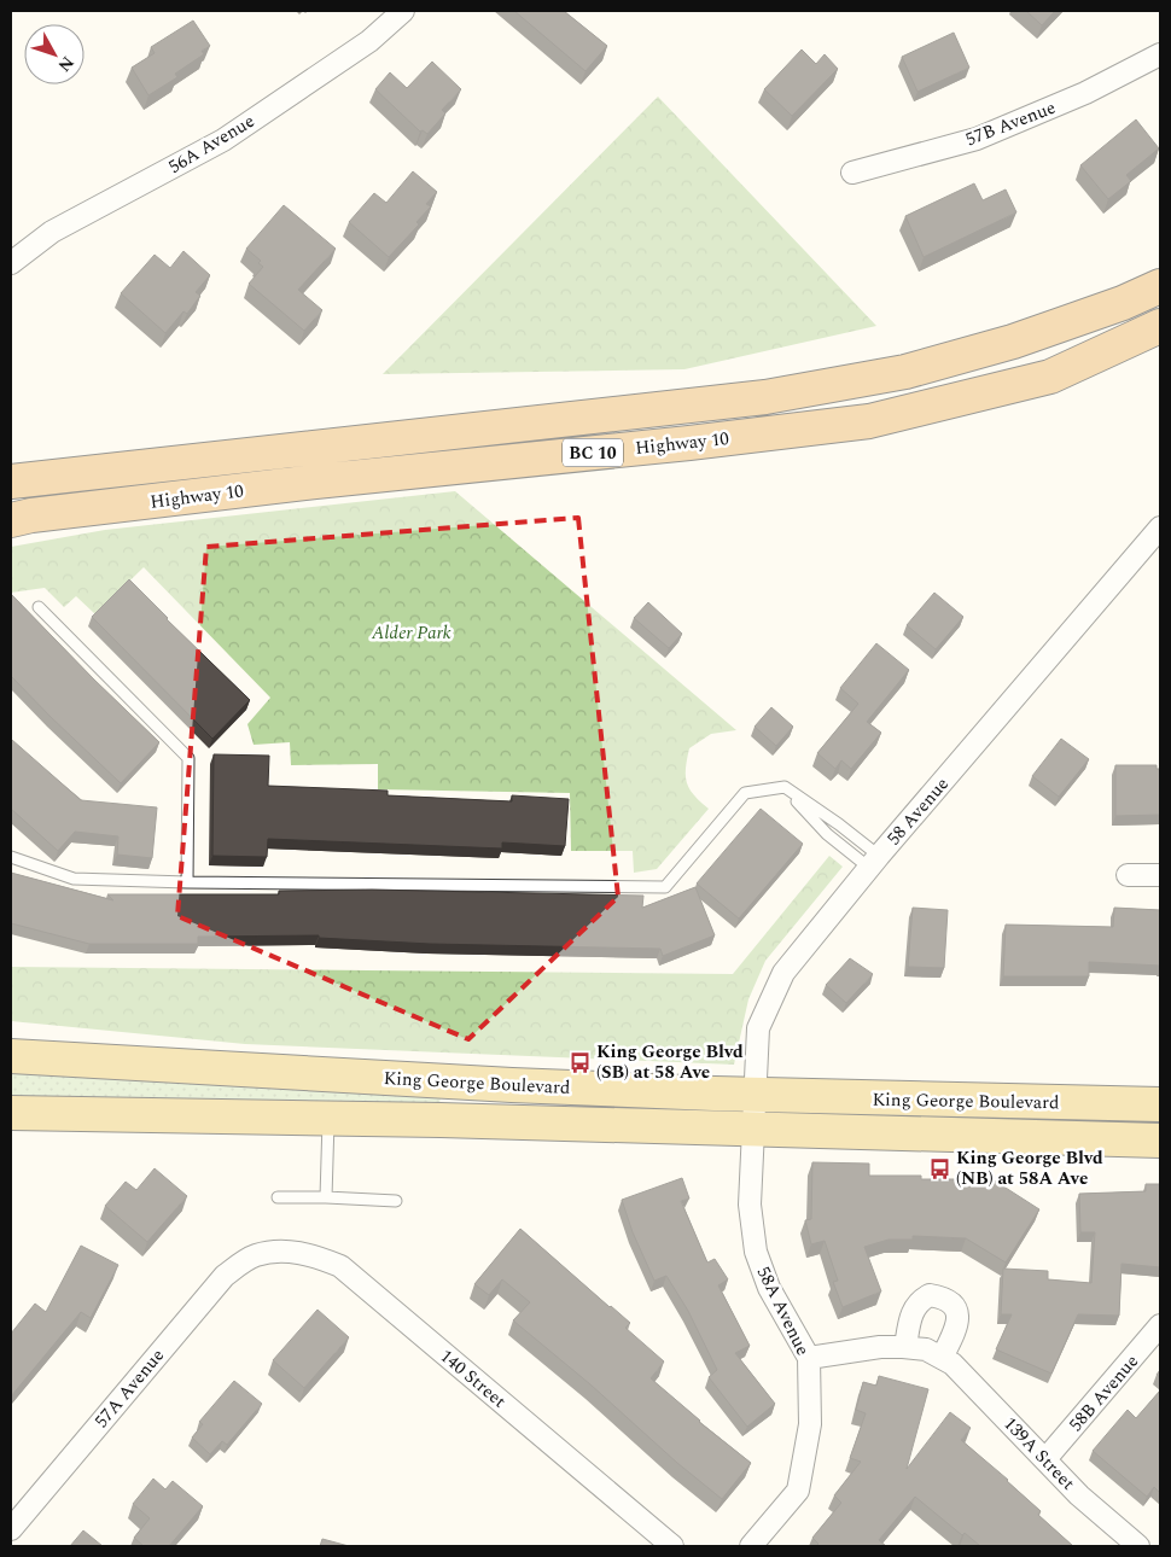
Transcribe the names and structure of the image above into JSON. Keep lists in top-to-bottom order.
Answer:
{
  "streets": {
    "highway": ["Highway 10", "BC 10"],
    "main road": ["King George Boulevard"],
    "street": [
      "57B Avenue",
      "56A Avenue",
      "58 Avenue",
      "58A Avenue",
      "140 Street",
      "57A Avenue",
      "58B Avenue",
      "139A Street"
    ]
  },
  "crossings": [
    ["58 Avenue", "King George Boulevard"],
    ["58 Avenue", "58A Avenue"],
    ["King George Boulevard", "58A Avenue"],
    ["58A Avenue", "139A Street"],
    ["140 Street", "57A Avenue"],
    ["58B Avenue", "139A Street"]
  ],
  "parks": ["Alder Park"],
  "places": {
    "bus stop": ["King George Blvd (SB) at 58 Ave", "King George Blvd (NB) at 58A Ave"]
  },
  "north": "bottom right"
}
